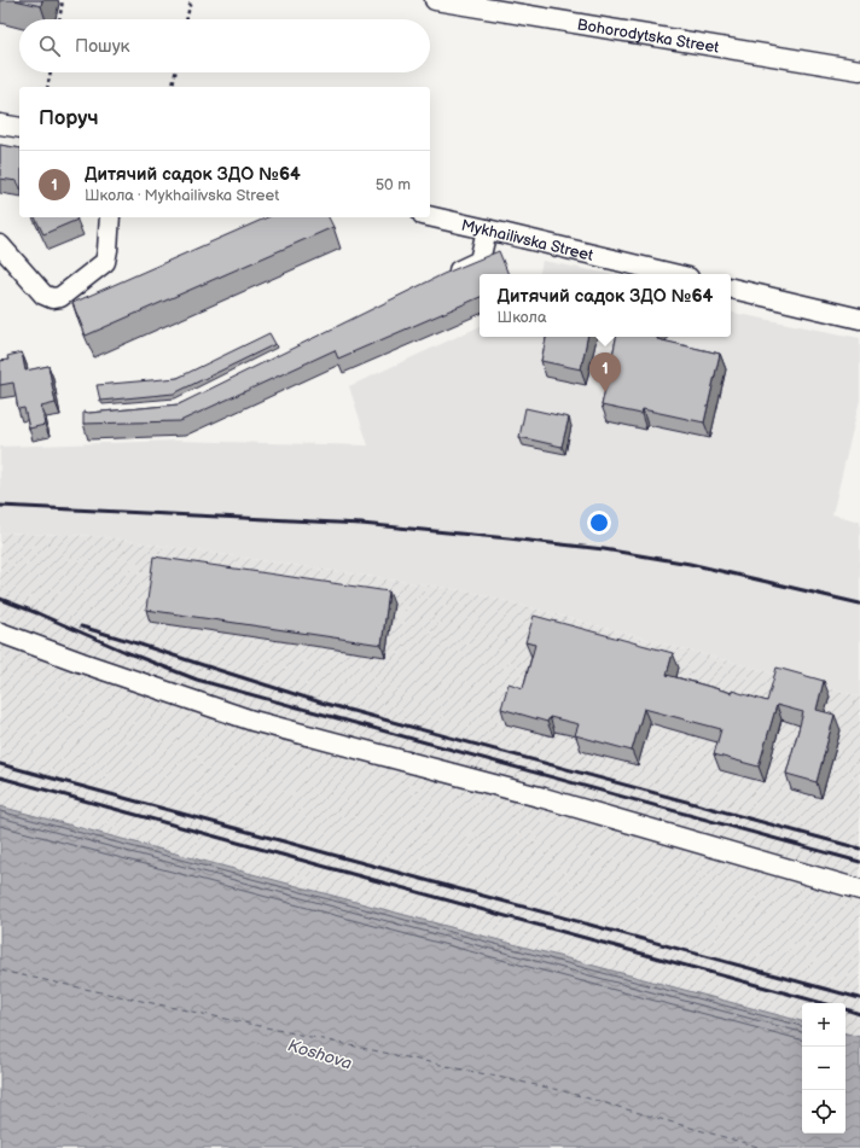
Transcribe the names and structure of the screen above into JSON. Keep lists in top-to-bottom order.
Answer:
{
  "streets": {
    "street": ["Bohorodytska Street", "Mykhailivska Street"]
  },
  "water": ["Koshova"],
  "page": {
    "search": "Пошук",
    "heading": "Поруч",
    "list": [
      {
        "mark": "1",
        "name": "Дитячий садок ЗДО №64",
        "note": "Школа · Mykhailivska Street",
        "value": "50 m"
      }
    ],
    "popup": ["Дитячий садок ЗДО №64", "Школа"],
    "pins": "1",
    "map_buttons": ["+", "−"]
  }
}
